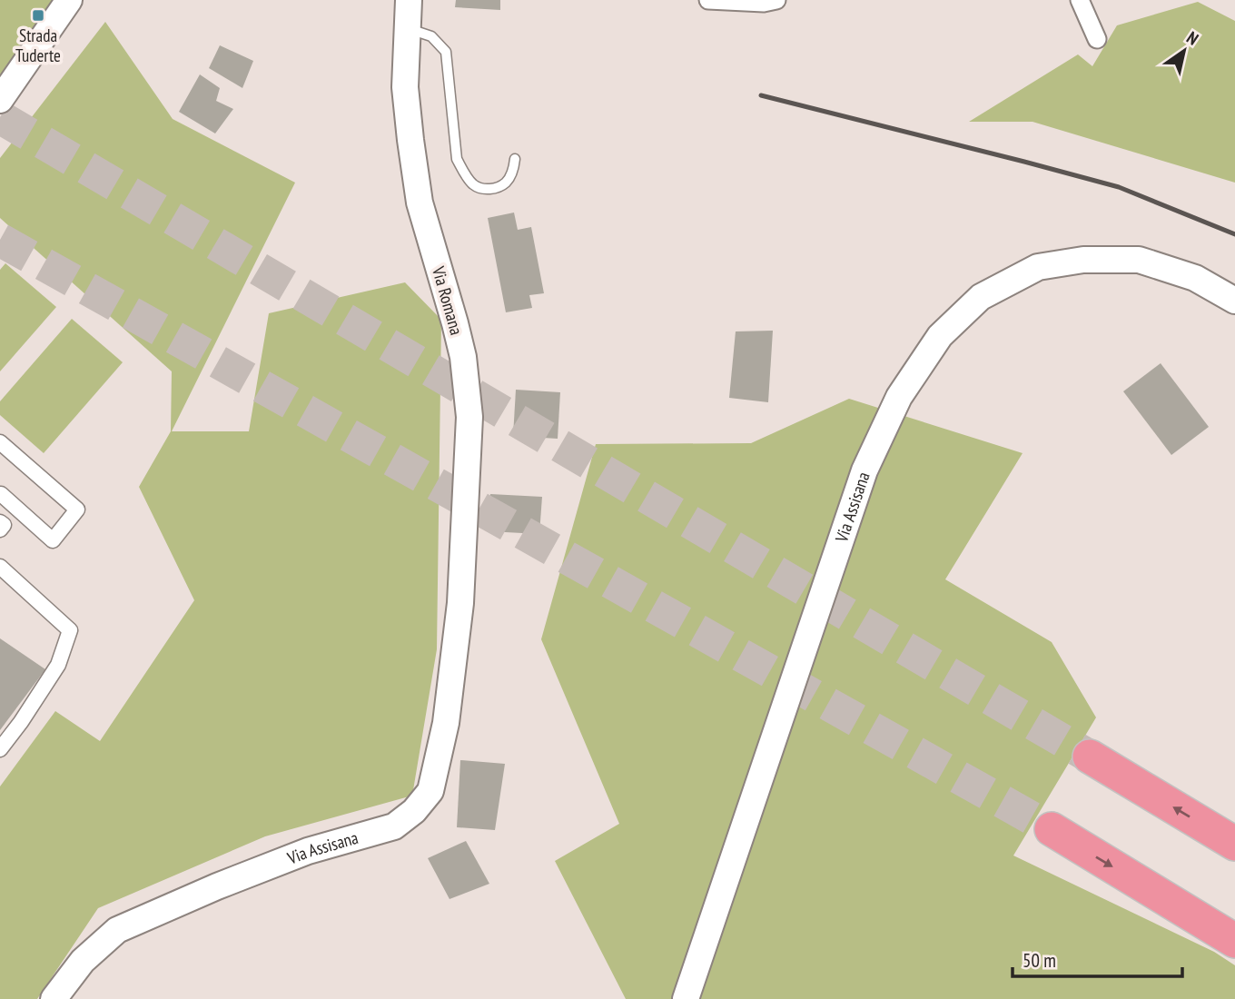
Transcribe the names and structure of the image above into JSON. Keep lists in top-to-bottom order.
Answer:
{
  "streets": {
    "main road": ["Via Romana", "Via Assisana"]
  },
  "crossings": [
    ["Via Romana", "Via Assisana"]
  ],
  "places": {
    "transit": ["Strada Tuderte"]
  },
  "scale_bar": "50 m",
  "north": "top right"
}
